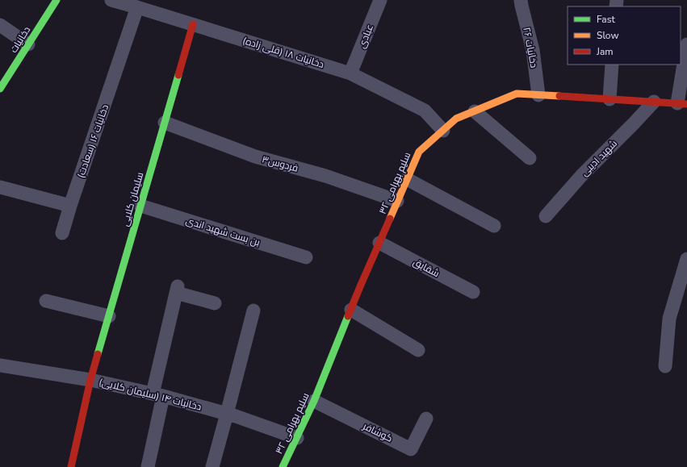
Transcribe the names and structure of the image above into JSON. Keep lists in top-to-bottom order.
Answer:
{
  "streets": {
    "street": [
      "عبادی",
      "دخانیات",
      "دخانیات ۲۶",
      "دخانیات ۱۸ (قلی زاده)",
      "دخانیات ۱۶ (سعادت)",
      "شهید ادیبی",
      "فردوس۳",
      "سلیم بهرامی ۳۲",
      "سلیمان کلایی",
      "بن بست شهید اندی",
      "شقایق",
      "دخانیات ۱۴ (سلیمان کلایی)",
      "کوشافر"
    ]
  },
  "crossings": [
    ["عبادی", "دخانیات ۱۸ (قلی زاده)"],
    ["دخانیات ۲۶", "سلیم بهرامی ۳۲"],
    ["دخانیات ۱۸ (قلی زاده)", "دخانیات ۱۶ (سعادت)"],
    ["دخانیات ۱۸ (قلی زاده)", "سلیم بهرامی ۳۲"],
    ["دخانیات ۱۸ (قلی زاده)", "سلیمان کلایی"],
    ["شهید ادیبی", "سلیم بهرامی ۳۲"],
    ["فردوس۳", "سلیم بهرامی ۳۲"],
    ["فردوس۳", "سلیمان کلایی"],
    ["سلیم بهرامی ۳۲", "شقایق"],
    ["سلیم بهرامی ۳۲", "دخانیات ۱۴ (سلیمان کلایی)"],
    ["سلیم بهرامی ۳۲", "کوشافر"],
    ["سلیمان کلایی", "بن بست شهید اندی"],
    ["سلیمان کلایی", "دخانیات ۱۴ (سلیمان کلایی)"]
  ],
  "legend": ["Fast", "Slow", "Jam"]
}
